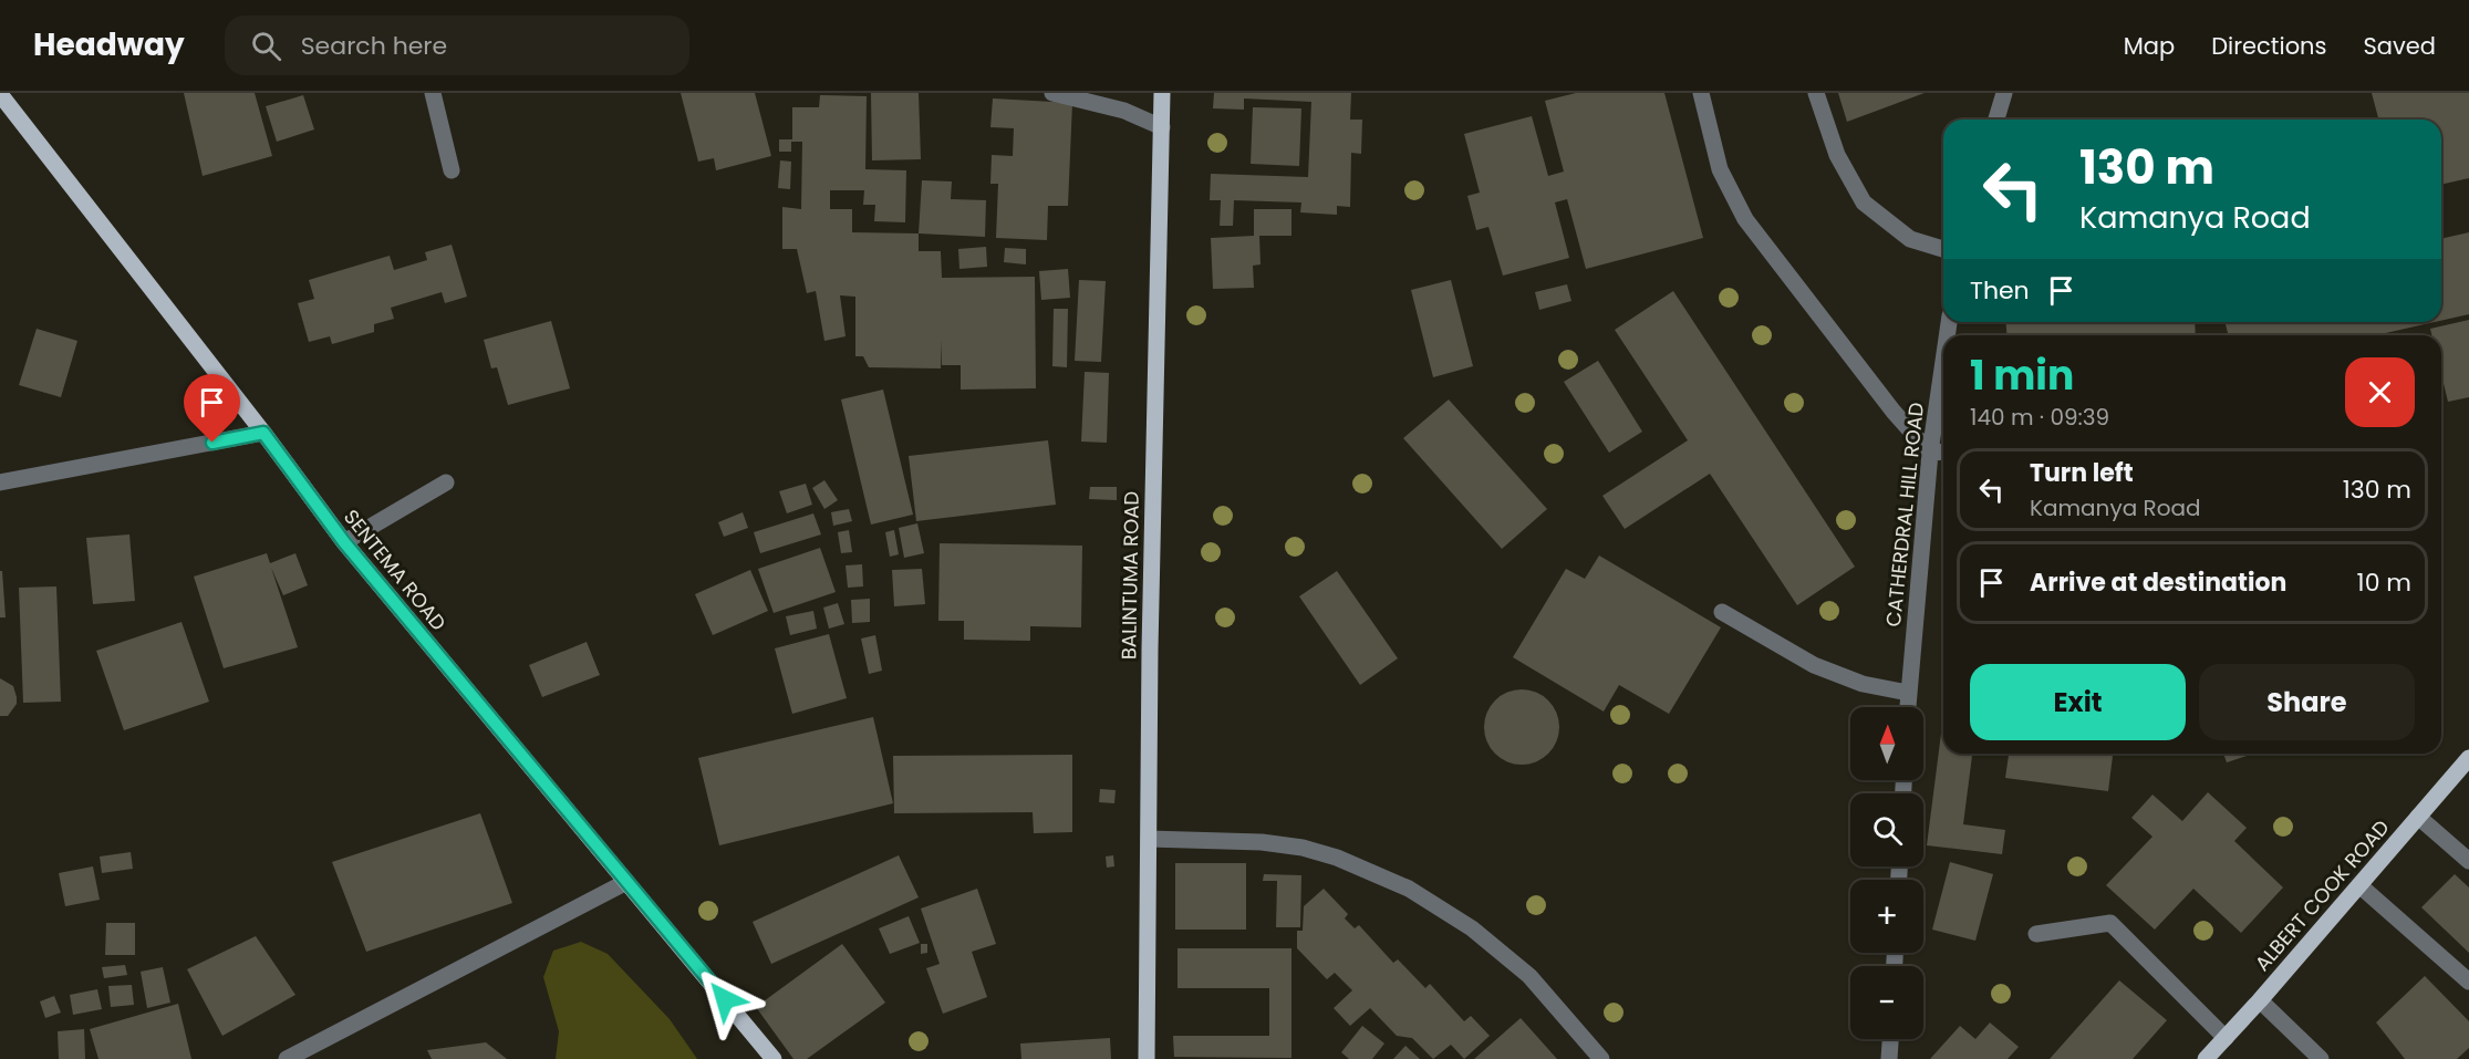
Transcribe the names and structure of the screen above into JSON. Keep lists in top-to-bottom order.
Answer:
{
  "streets": {
    "main road": ["SENTEMA ROAD", "BALINTUMA ROAD", "ALBERT COOK ROAD"],
    "street": ["CATHERDRAL HILL ROAD"]
  },
  "north": "top",
  "page": {
    "header": "Headway",
    "search": "Search here",
    "nav": ["Map", "Directions", "Saved"],
    "turn": ["130 m", "Kamanya Road"],
    "then": "Then",
    "heading": ["1 min", "140 m · 09:39"],
    "list": [
      {
        "name": "Turn left",
        "note": "Kamanya Road",
        "value": "130 m"
      },
      {
        "name": "Arrive at destination",
        "value": "10 m"
      }
    ],
    "buttons": ["Exit", "Share"],
    "map_buttons": ["+", "−"]
  }
}
